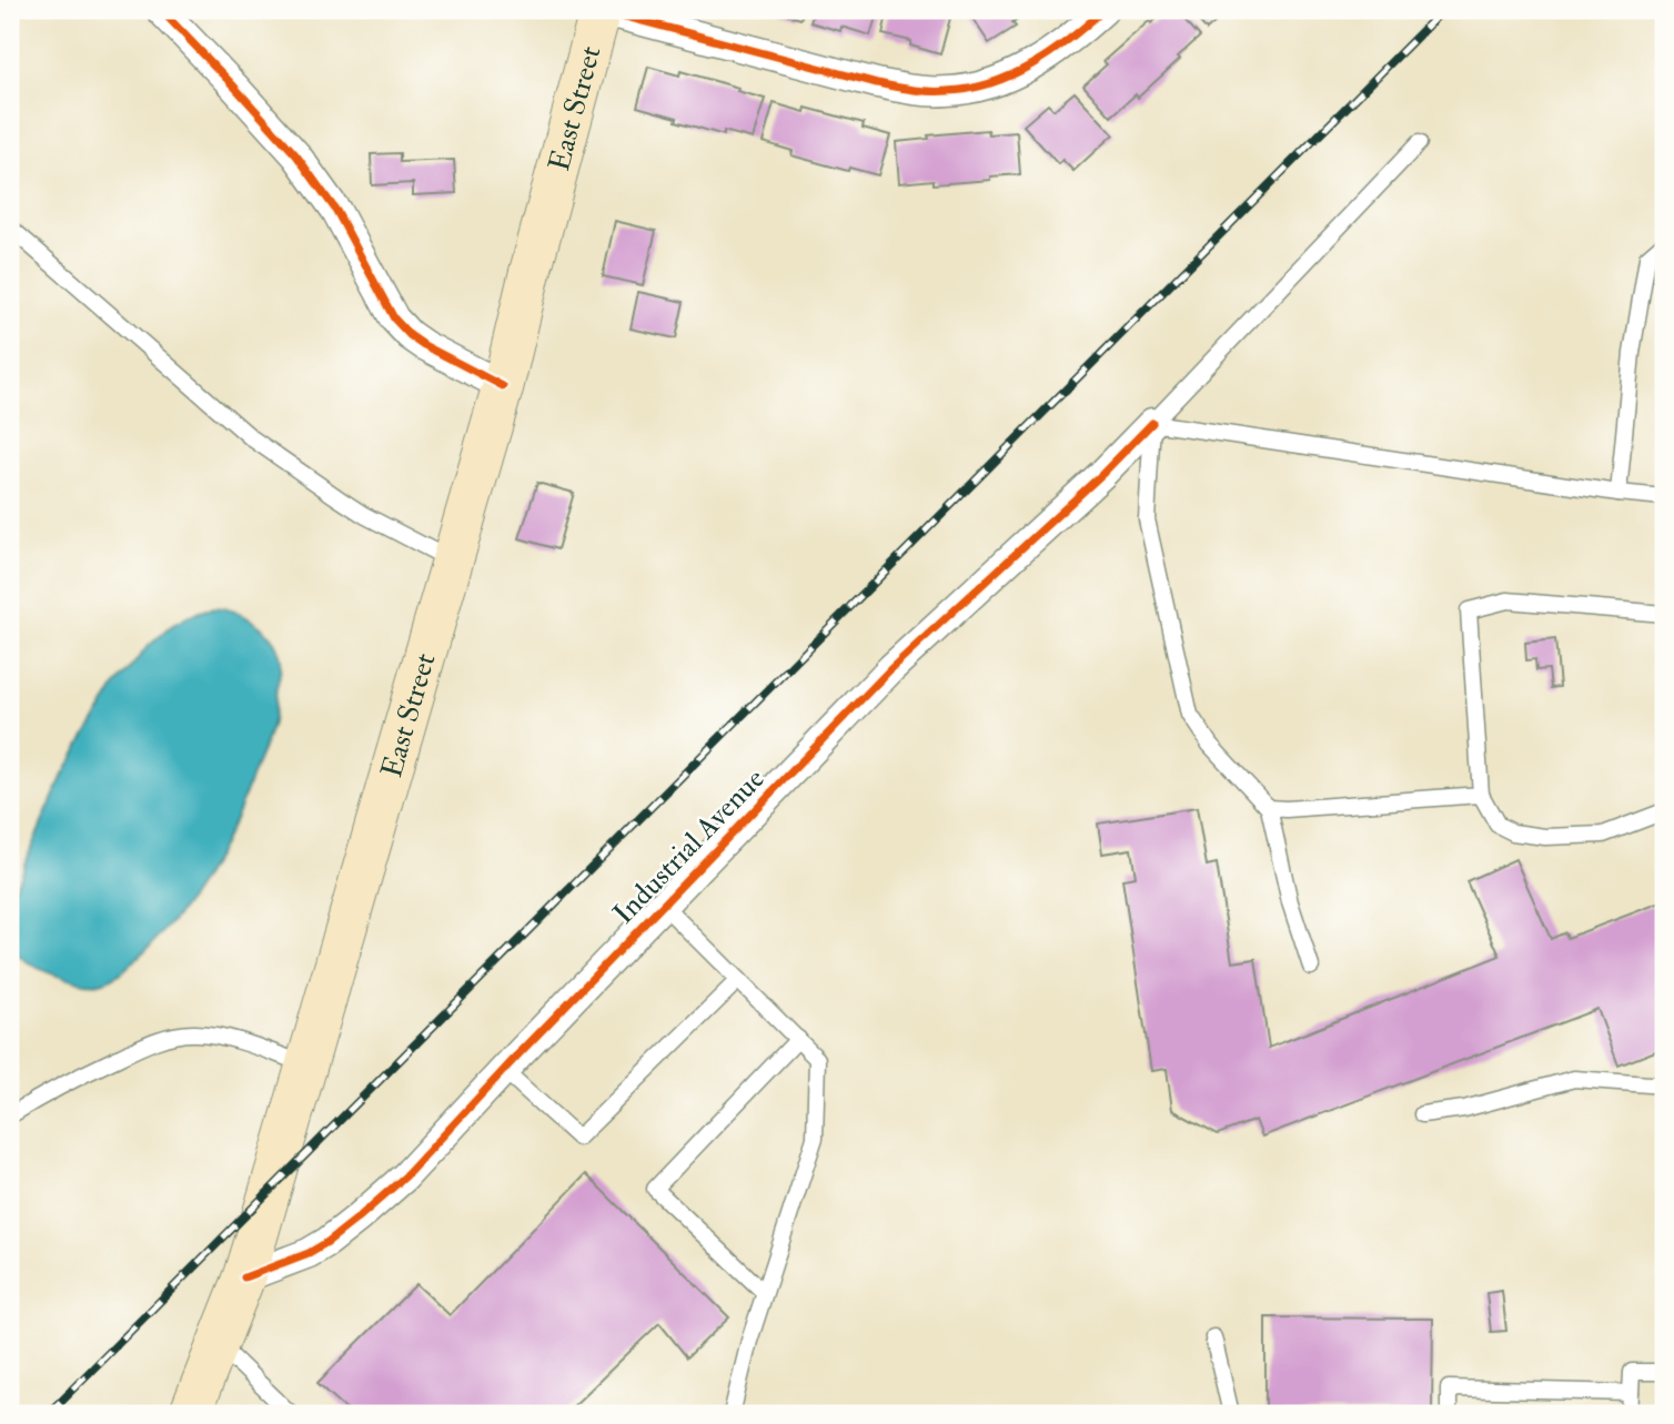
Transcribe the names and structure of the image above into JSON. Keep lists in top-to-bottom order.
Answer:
{
  "streets": {
    "main road": ["East Street"],
    "street": ["Industrial Avenue"]
  },
  "crossings": [
    ["East Street", "Industrial Avenue"]
  ]
}
